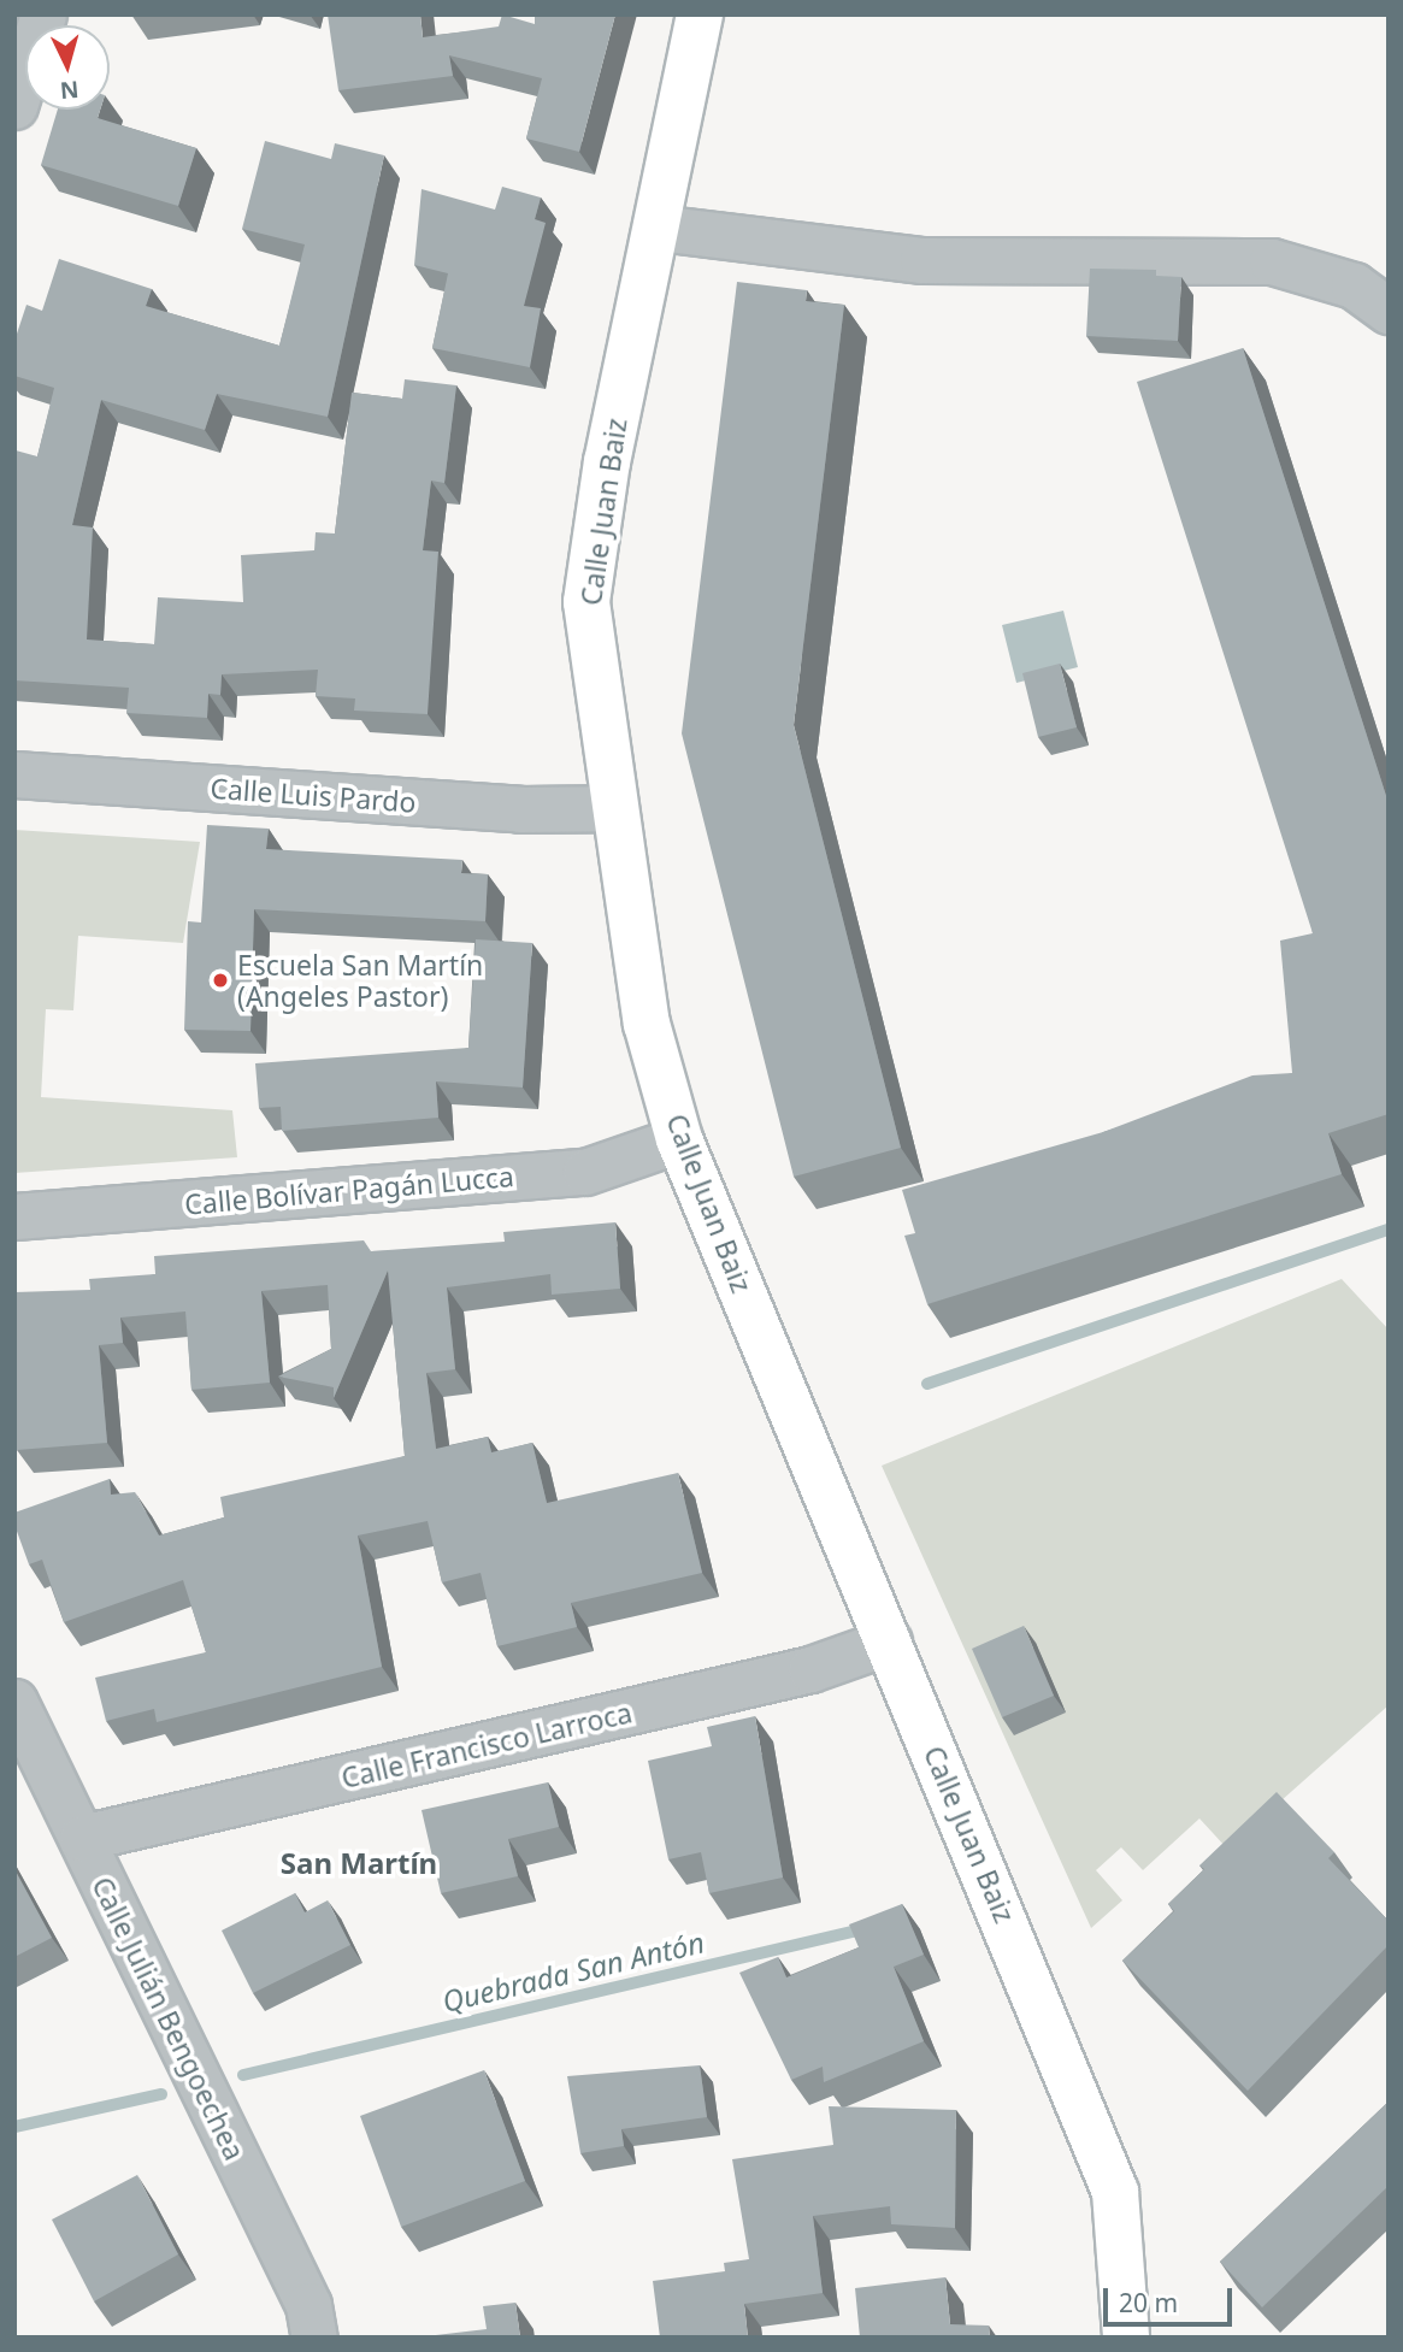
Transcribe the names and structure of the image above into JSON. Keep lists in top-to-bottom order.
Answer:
{
  "streets": {
    "street": [
      "Calle Juan Baiz",
      "Calle Luis Pardo",
      "Calle Bolívar Pagán Lucca",
      "Calle Francisco Larroca",
      "Calle Julián Bengoechea"
    ]
  },
  "crossings": [
    ["Calle Juan Baiz", "Calle Luis Pardo"],
    ["Calle Juan Baiz", "Calle Bolívar Pagán Lucca"],
    ["Calle Juan Baiz", "Calle Francisco Larroca"],
    ["Calle Francisco Larroca", "Calle Julián Bengoechea"]
  ],
  "districts": ["San Martín"],
  "water": ["Quebrada San Antón"],
  "places": ["Escuela San Martín (Angeles Pastor)"],
  "scale_bar": "20 m",
  "north": "bottom"
}
